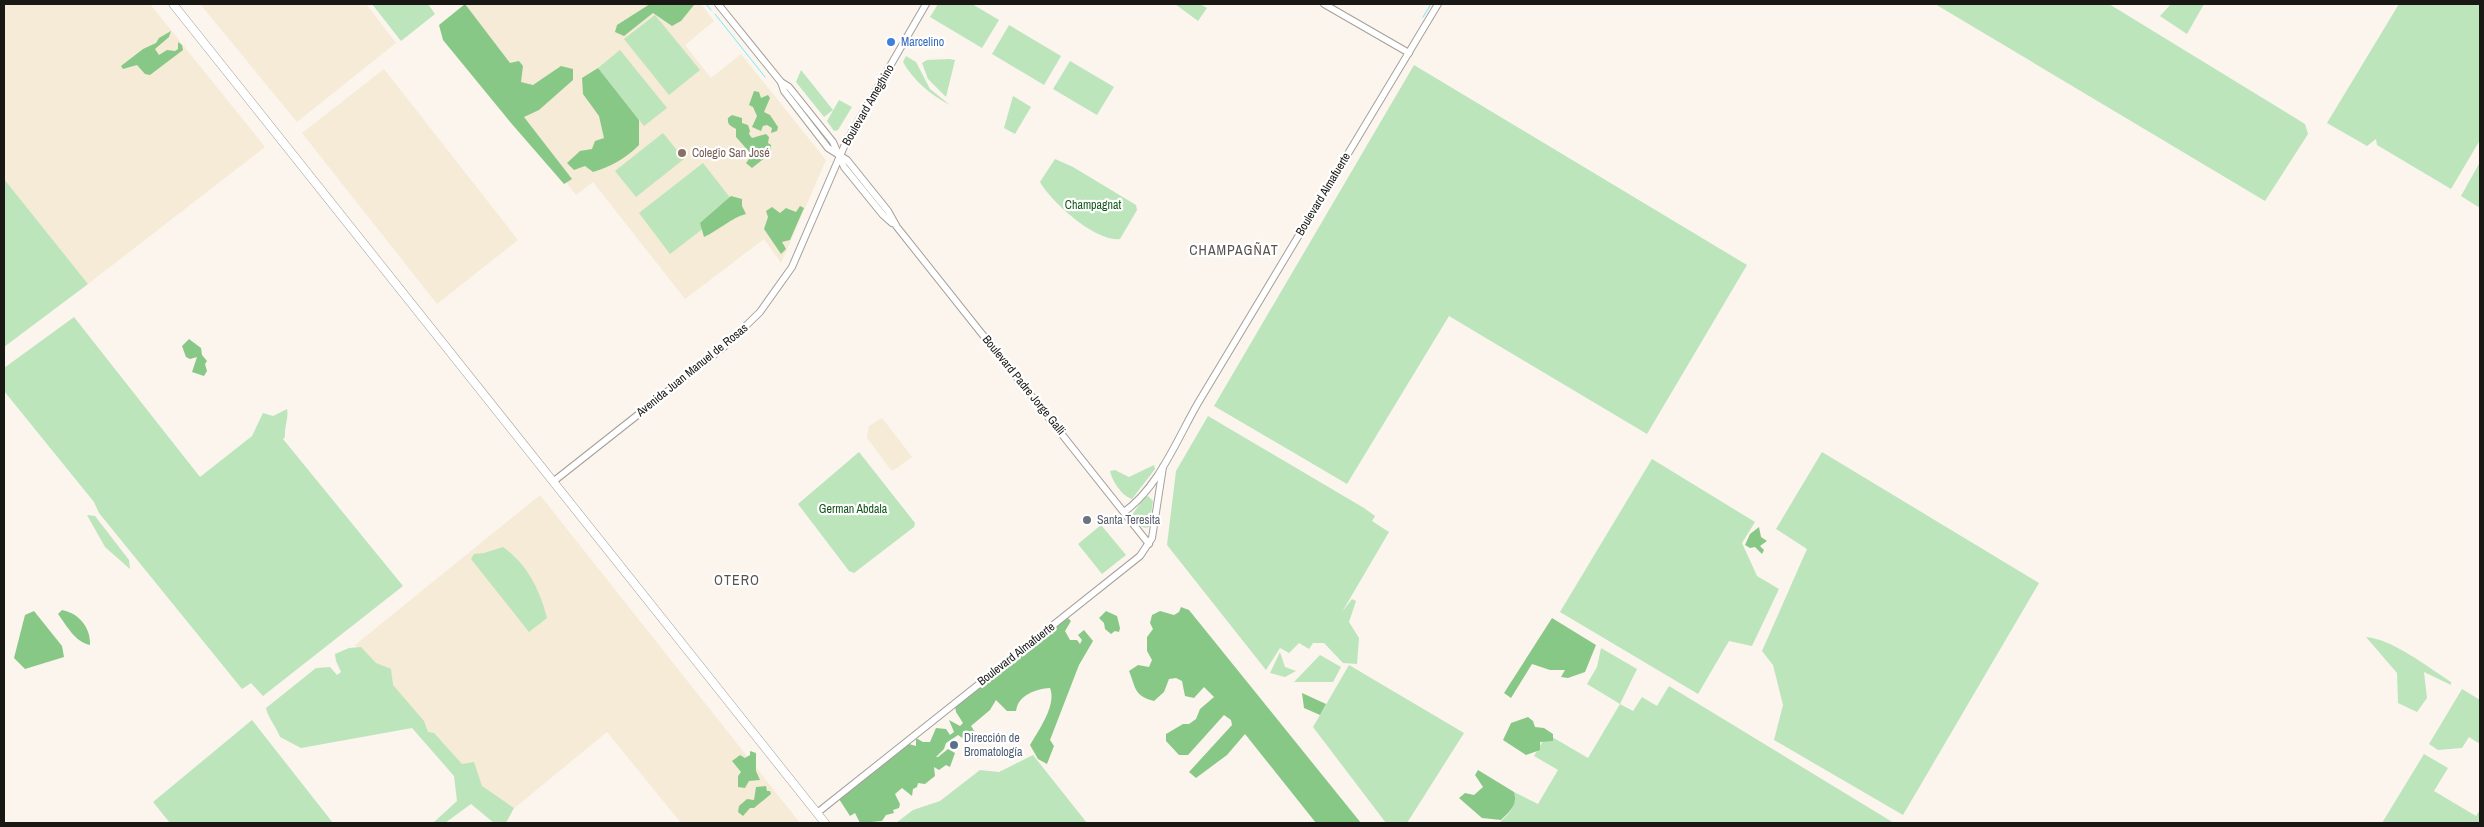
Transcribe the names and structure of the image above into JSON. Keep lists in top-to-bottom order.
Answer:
{
  "streets": {
    "main road": [
      "Boulevard Ameghino",
      "Boulevard Almafuerte",
      "Avenida Juan Manuel de Rosas",
      "Boulevard Padre Jorge Galli"
    ]
  },
  "crossings": [
    ["Boulevard Ameghino", "Avenida Juan Manuel de Rosas"],
    ["Boulevard Ameghino", "Boulevard Padre Jorge Galli"],
    ["Boulevard Almafuerte", "Boulevard Padre Jorge Galli"],
    ["Avenida Juan Manuel de Rosas", "Boulevard Padre Jorge Galli"]
  ],
  "districts": ["CHAMPAGÑAT", "OTERO"],
  "parks": ["Champagnat", "German Abdala"],
  "places": [
    "Marcelino",
    "Colegio San José",
    "Santa Teresita",
    "Dirección de Bromatología"
  ]
}
